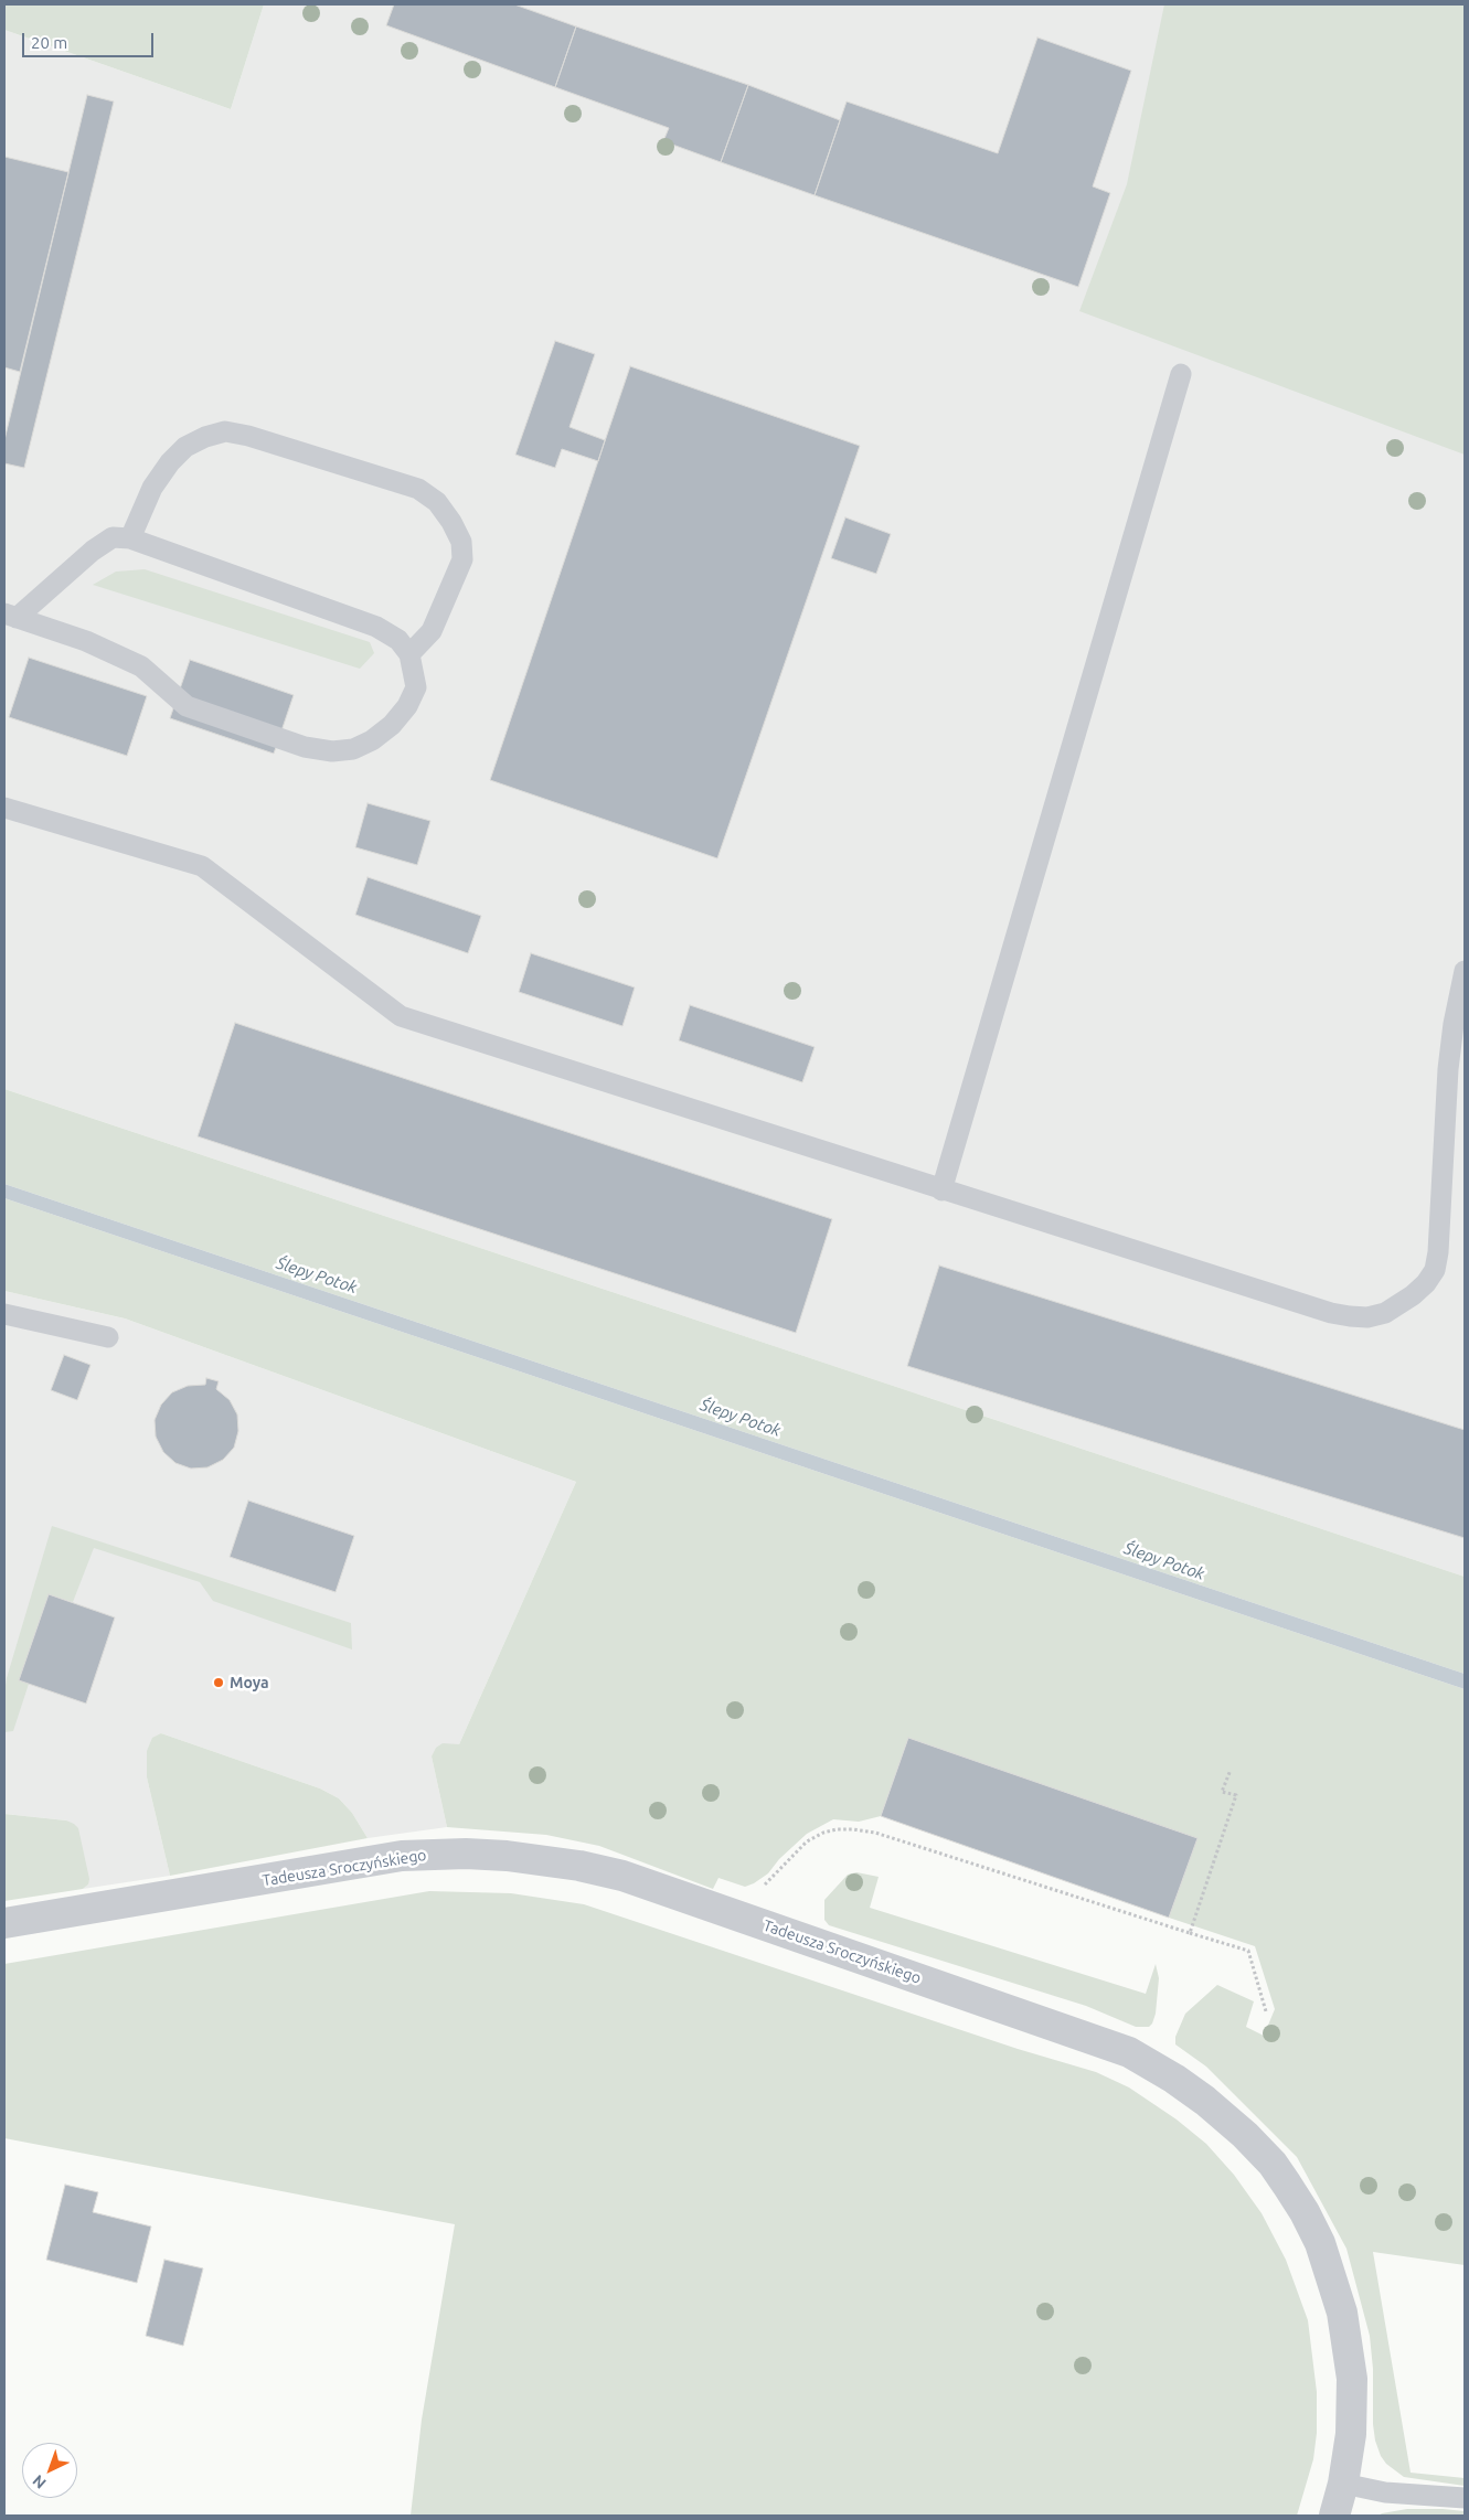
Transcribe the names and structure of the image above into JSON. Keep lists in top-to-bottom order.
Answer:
{
  "streets": {
    "street": ["Tadeusza Sroczyńskiego"]
  },
  "water": ["Ślepy Potok"],
  "places": ["Moya"],
  "scale_bar": "20 m",
  "north": "bottom left"
}
